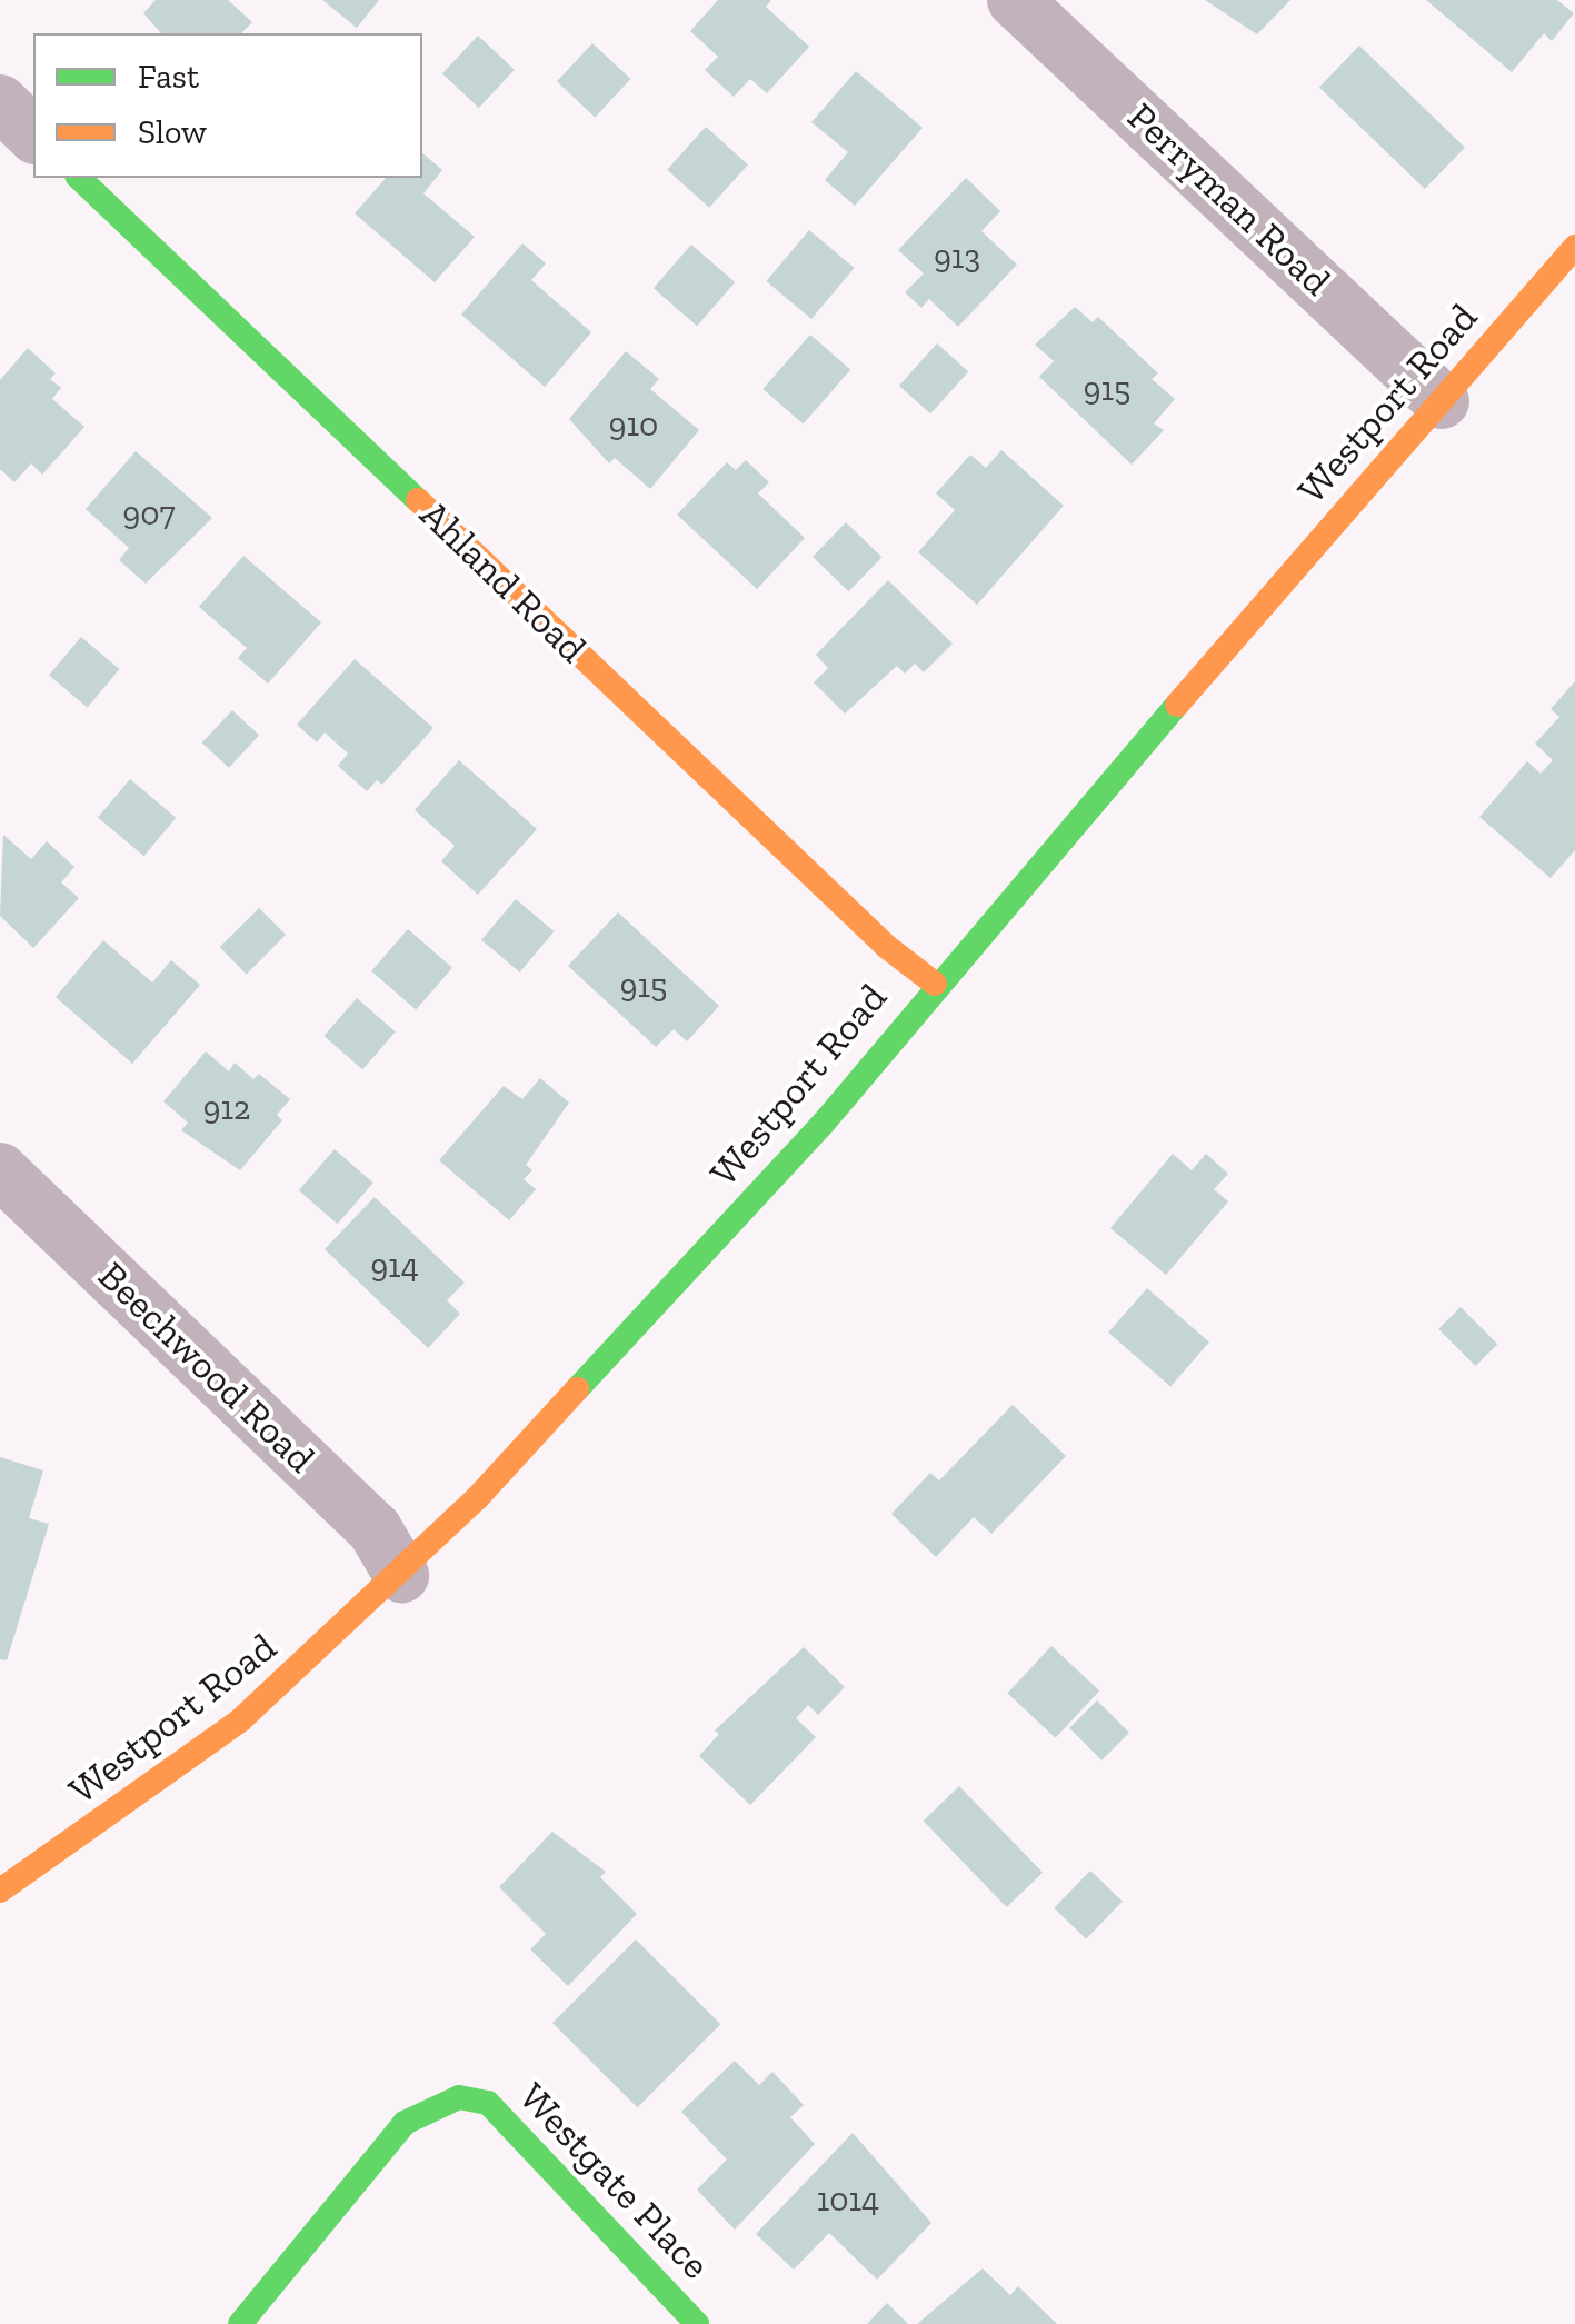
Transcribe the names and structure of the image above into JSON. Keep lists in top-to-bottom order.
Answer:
{
  "streets": {
    "main road": ["Westport Road", "Ahland Road", "Westgate Place"],
    "street": ["Perryman Road", "Beechwood Road"]
  },
  "crossings": [
    ["Perryman Road", "Westport Road"],
    ["Westport Road", "Ahland Road"],
    ["Westport Road", "Beechwood Road"]
  ],
  "house_numbers": [
    "913",
    "915",
    "910",
    "907",
    "915",
    "912",
    "914",
    "1014"
  ],
  "legend": ["Fast", "Slow"]
}
